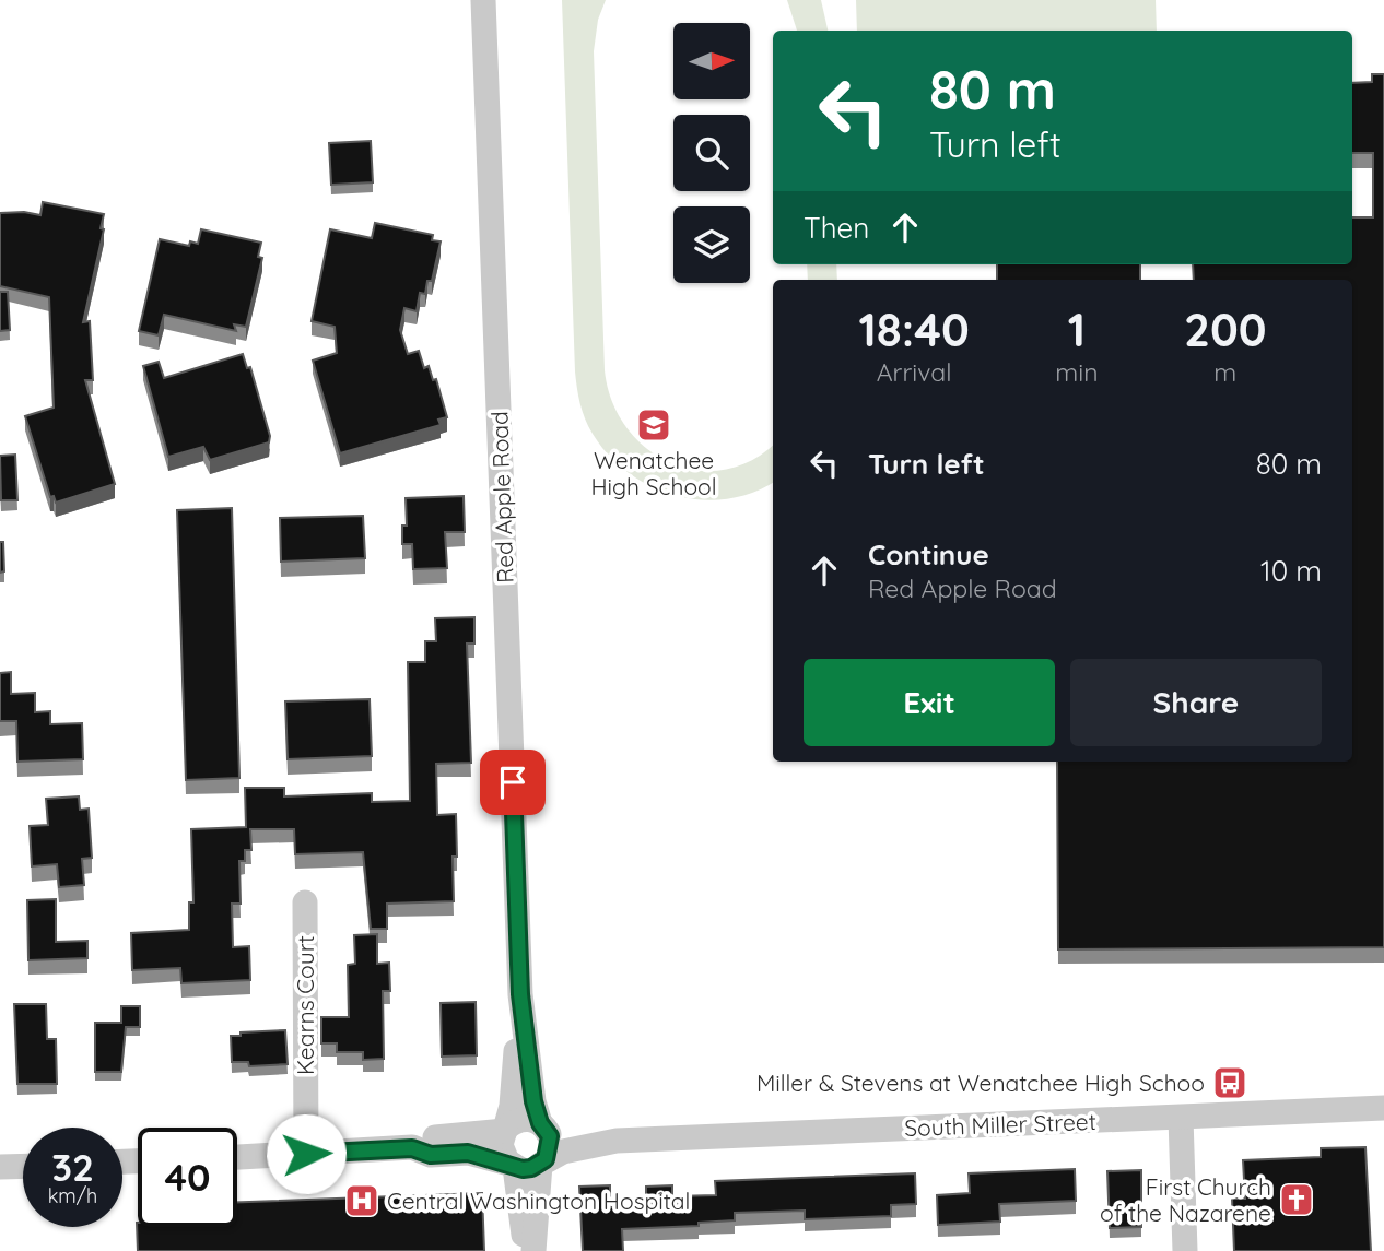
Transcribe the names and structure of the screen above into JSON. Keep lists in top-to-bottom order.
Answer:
{
  "streets": {
    "street": ["Red Apple Road", "Kearns Court", "South Miller Street"]
  },
  "crossings": [
    ["Red Apple Road", "South Miller Street"]
  ],
  "places": {
    "school or university": ["Wenatchee High School"],
    "bus stop": ["Miller & Stevens at Wenatchee High Schoo"],
    "church": ["First Church of the Nazarene"],
    "hospital": ["Central Washington Hospital"]
  },
  "north": "right",
  "page": {
    "turn": ["80 m", "Turn left"],
    "then": "Then",
    "eta": [
      "18:40",
      "Arrival",
      "1",
      "min",
      "200",
      "m"
    ],
    "list": [
      {
        "name": "Turn left",
        "value": "80 m"
      },
      {
        "name": "Continue",
        "note": "Red Apple Road",
        "value": "10 m"
      }
    ],
    "buttons": ["Exit", "Share"],
    "speed": "32 km/h",
    "limit": "40"
  }
}
